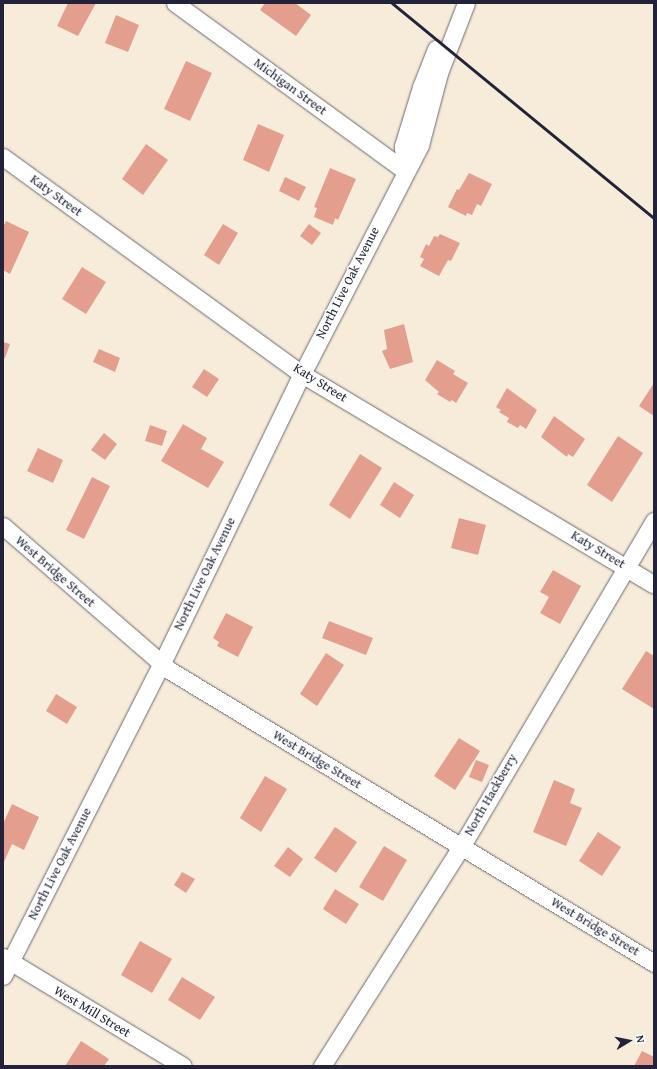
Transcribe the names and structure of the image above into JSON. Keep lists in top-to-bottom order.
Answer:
{
  "streets": {
    "street": [
      "Michigan Street",
      "Katy Street",
      "North Live Oak Avenue",
      "West Bridge Street",
      "North Hackberry",
      "West Mill Street"
    ]
  },
  "crossings": [
    ["Michigan Street", "North Live Oak Avenue"],
    ["Katy Street", "North Live Oak Avenue"],
    ["Katy Street", "North Hackberry"],
    ["North Live Oak Avenue", "West Bridge Street"],
    ["North Live Oak Avenue", "West Mill Street"],
    ["West Bridge Street", "North Hackberry"]
  ],
  "north": "right"
}
